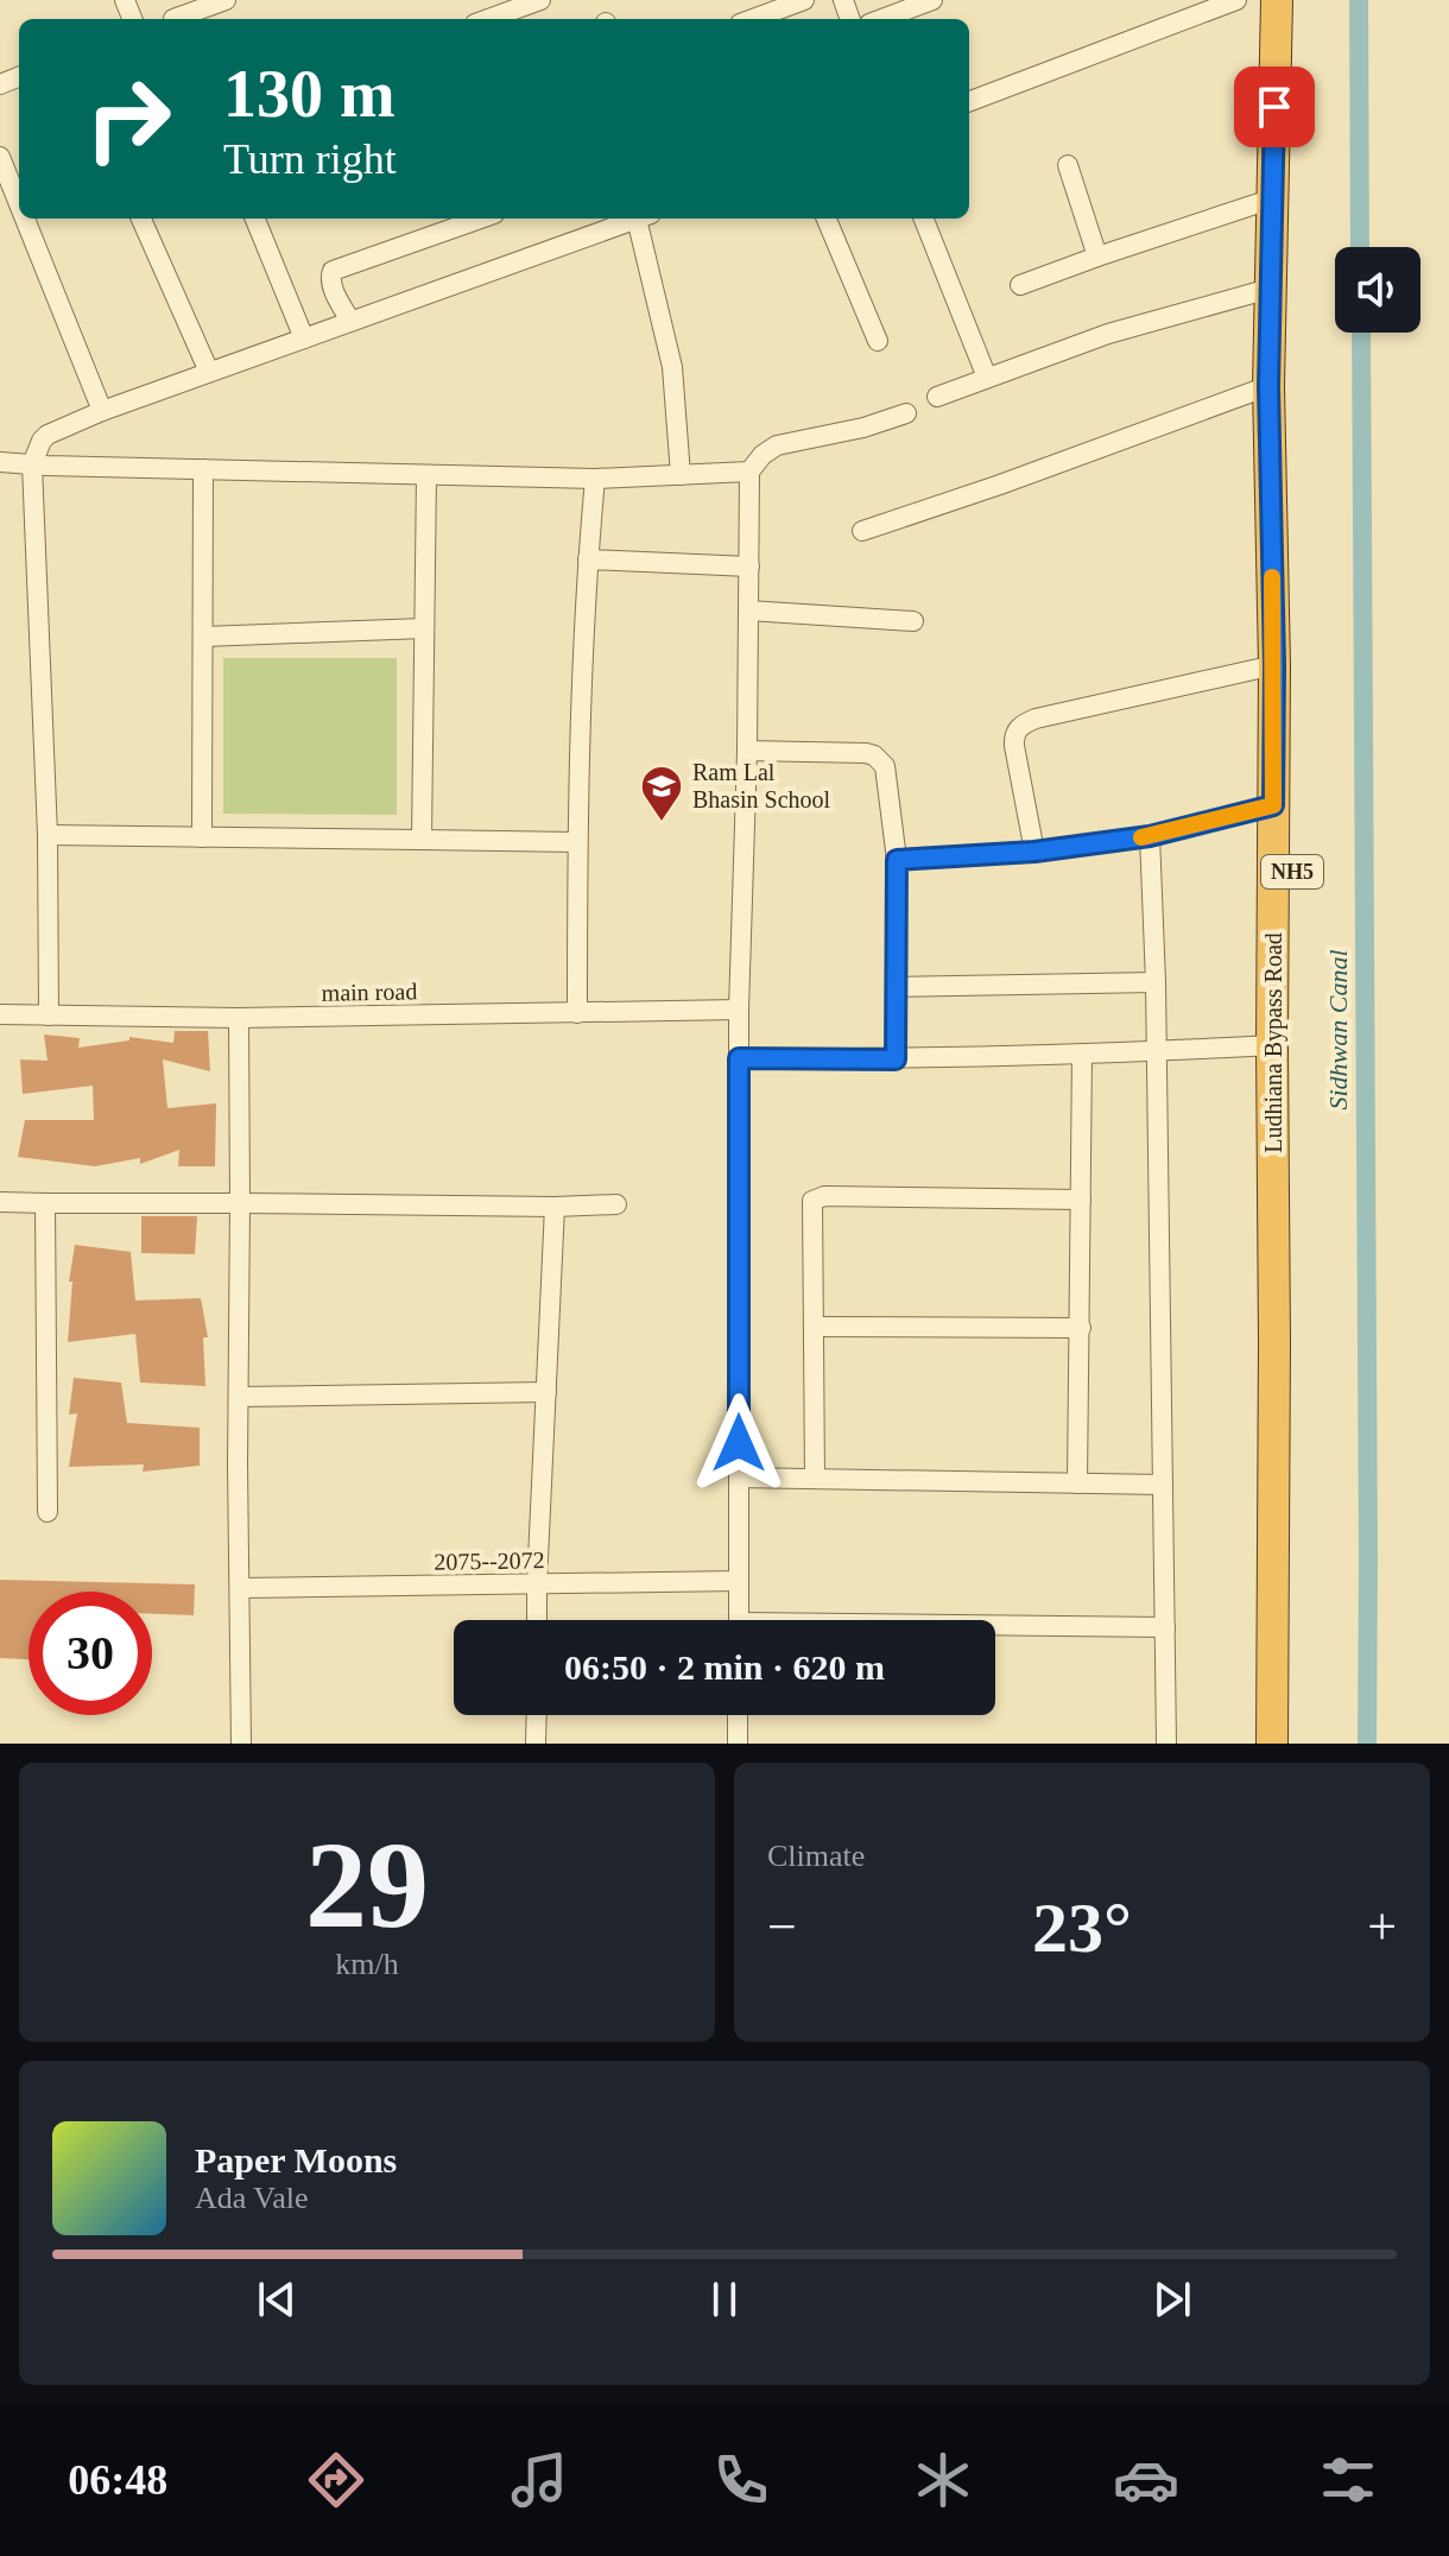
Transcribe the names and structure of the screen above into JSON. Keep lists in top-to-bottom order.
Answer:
{
  "streets": {
    "highway": ["NH5", "Ludhiana Bypass Road"],
    "street": ["main road", "2075--2072"]
  },
  "water": ["Sidhwan Canal"],
  "places": {
    "school or university": ["Ram Lal Bhasin School"]
  },
  "page": {
    "turn": ["130 m", "Turn right"],
    "limit": "30",
    "trip": "06:50 · 2 min · 620 m",
    "tile": [
      ["29", "km/h"],
      "Climate"
    ],
    "heat": ["−", "23°", "+"],
    "song": ["Paper Moons", "Ada Vale"],
    "tabs": "06:48"
  }
}
